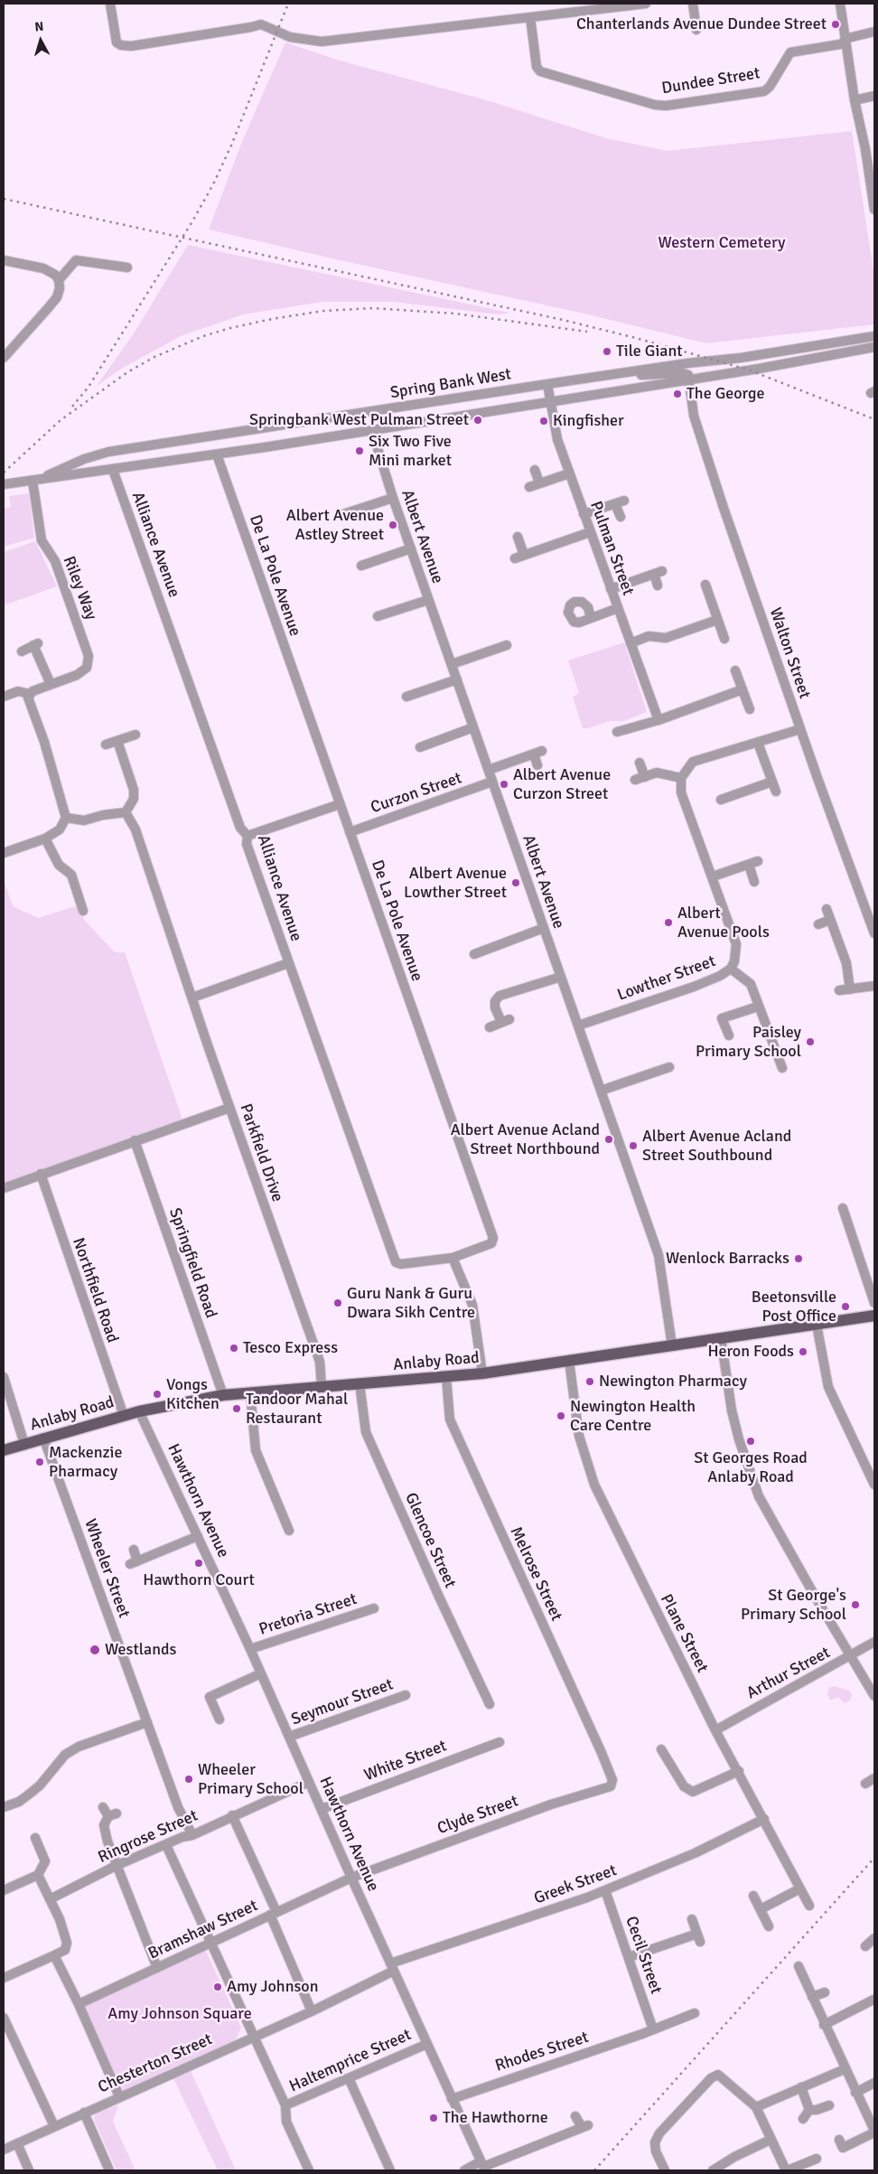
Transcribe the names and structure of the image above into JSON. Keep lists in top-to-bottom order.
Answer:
{
  "streets": {
    "main road": ["Anlaby Road"],
    "street": [
      "Dundee Street",
      "Spring Bank West",
      "Albert Avenue",
      "Alliance Avenue",
      "Pulman Street",
      "De La Pole Avenue",
      "Riley Way",
      "Walton Street",
      "Curzon Street",
      "Lowther Street",
      "Parkfield Drive",
      "Springfield Road",
      "Northfield Road",
      "Hawthorn Avenue",
      "Glencoe Street",
      "Wheeler Street",
      "Melrose Street",
      "Pretoria Street",
      "Plane Street",
      "Arthur Street",
      "Seymour Street",
      "White Street",
      "Clyde Street",
      "Ringrose Street",
      "Greek Street",
      "Bramshaw Street",
      "Cecil Street",
      "Rhodes Street",
      "Haltemprice Street",
      "Chesterton Street"
    ]
  },
  "crossings": [
    ["Spring Bank West", "Albert Avenue"],
    ["Spring Bank West", "Alliance Avenue"],
    ["Spring Bank West", "Pulman Street"],
    ["Spring Bank West", "De La Pole Avenue"],
    ["Spring Bank West", "Riley Way"],
    ["Spring Bank West", "Walton Street"],
    ["Albert Avenue", "Curzon Street"],
    ["Albert Avenue", "Lowther Street"],
    ["Albert Avenue", "Anlaby Road"],
    ["Alliance Avenue", "De La Pole Avenue"],
    ["De La Pole Avenue", "Curzon Street"],
    ["Parkfield Drive", "Anlaby Road"],
    ["Springfield Road", "Anlaby Road"],
    ["Northfield Road", "Anlaby Road"],
    ["Anlaby Road", "Hawthorn Avenue"],
    ["Anlaby Road", "Glencoe Street"],
    ["Anlaby Road", "Wheeler Street"],
    ["Anlaby Road", "Melrose Street"],
    ["Anlaby Road", "Plane Street"],
    ["Hawthorn Avenue", "Pretoria Street"],
    ["Hawthorn Avenue", "Seymour Street"],
    ["Hawthorn Avenue", "White Street"],
    ["Hawthorn Avenue", "Clyde Street"],
    ["Hawthorn Avenue", "Ringrose Street"],
    ["Hawthorn Avenue", "Greek Street"],
    ["Hawthorn Avenue", "Bramshaw Street"],
    ["Hawthorn Avenue", "Rhodes Street"],
    ["Hawthorn Avenue", "Haltemprice Street"],
    ["Hawthorn Avenue", "Chesterton Street"],
    ["Wheeler Street", "Ringrose Street"],
    ["Melrose Street", "Clyde Street"],
    ["Plane Street", "Arthur Street"],
    ["Plane Street", "Greek Street"],
    ["Clyde Street", "Bramshaw Street"],
    ["Greek Street", "Cecil Street"],
    ["Greek Street", "Chesterton Street"],
    ["Cecil Street", "Rhodes Street"]
  ],
  "parks": ["Western Cemetery", "Amy Johnson Square"],
  "places": [
    "Chanterlands Avenue Dundee Street",
    "Tile Giant",
    "The George",
    "Springbank West Pulman Street",
    "Kingfisher",
    "Six Two Five Mini market",
    "Albert Avenue Astley Street",
    "Albert Avenue Curzon Street",
    "Albert Avenue Lowther Street",
    "Albert Avenue Pools",
    "Paisley Primary School",
    "Albert Avenue Acland Street Northbound",
    "Albert Avenue Acland Street Southbound",
    "Wenlock Barracks",
    "Guru Nank & Guru Dwara Sikh Centre",
    "Beetonsville Post Office",
    "Tesco Express",
    "Heron Foods",
    "Newington Pharmacy",
    "Vongs Kitchen",
    "Tandoor Mahal Restaurant",
    "Newington Health Care Centre",
    "St Georges Road Anlaby Road",
    "Mackenzie Pharmacy",
    "Hawthorn Court",
    "St George's Primary School",
    "Westlands",
    "Wheeler Primary School",
    "Amy Johnson",
    "The Hawthorne"
  ],
  "north": "top"
}
